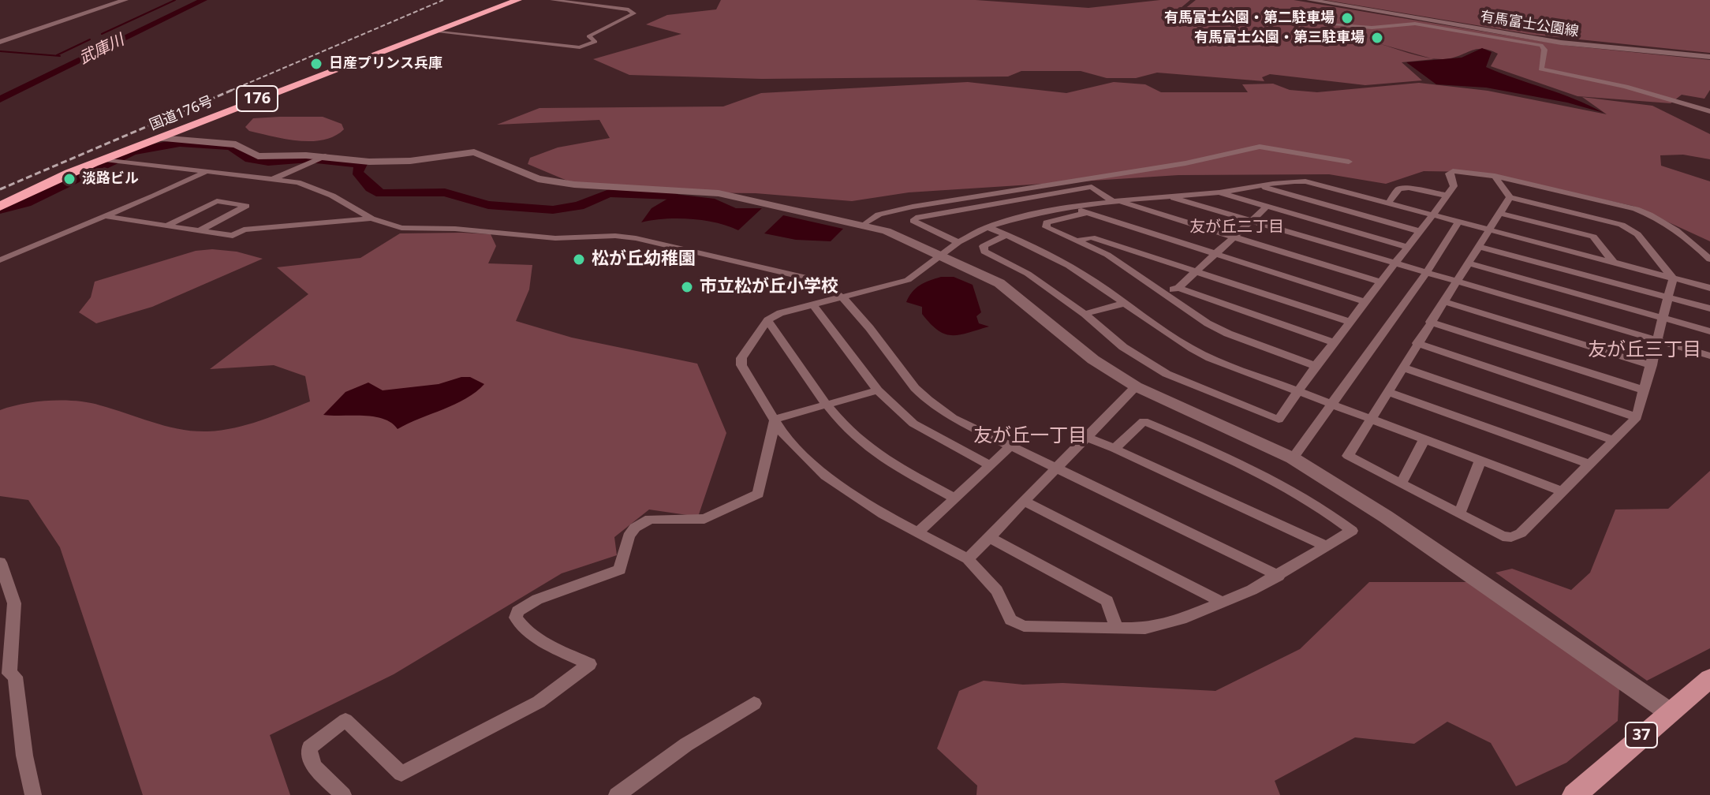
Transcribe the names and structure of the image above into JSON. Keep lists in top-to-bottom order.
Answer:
{
  "streets": {
    "highway": ["176", "国道176号"],
    "main road": ["37"],
    "street": ["有馬富士公園線"]
  },
  "districts": ["友が丘二丁目", "友が丘三丁目", "友が丘一丁目"],
  "water": ["武庫川"],
  "places": [
    "有馬富士公園・第二駐車場",
    "有馬富士公園・第三駐車場",
    "日産プリンス兵庫",
    "淡路ビル",
    "松が丘幼稚園",
    "市立松が丘小学校"
  ]
}
